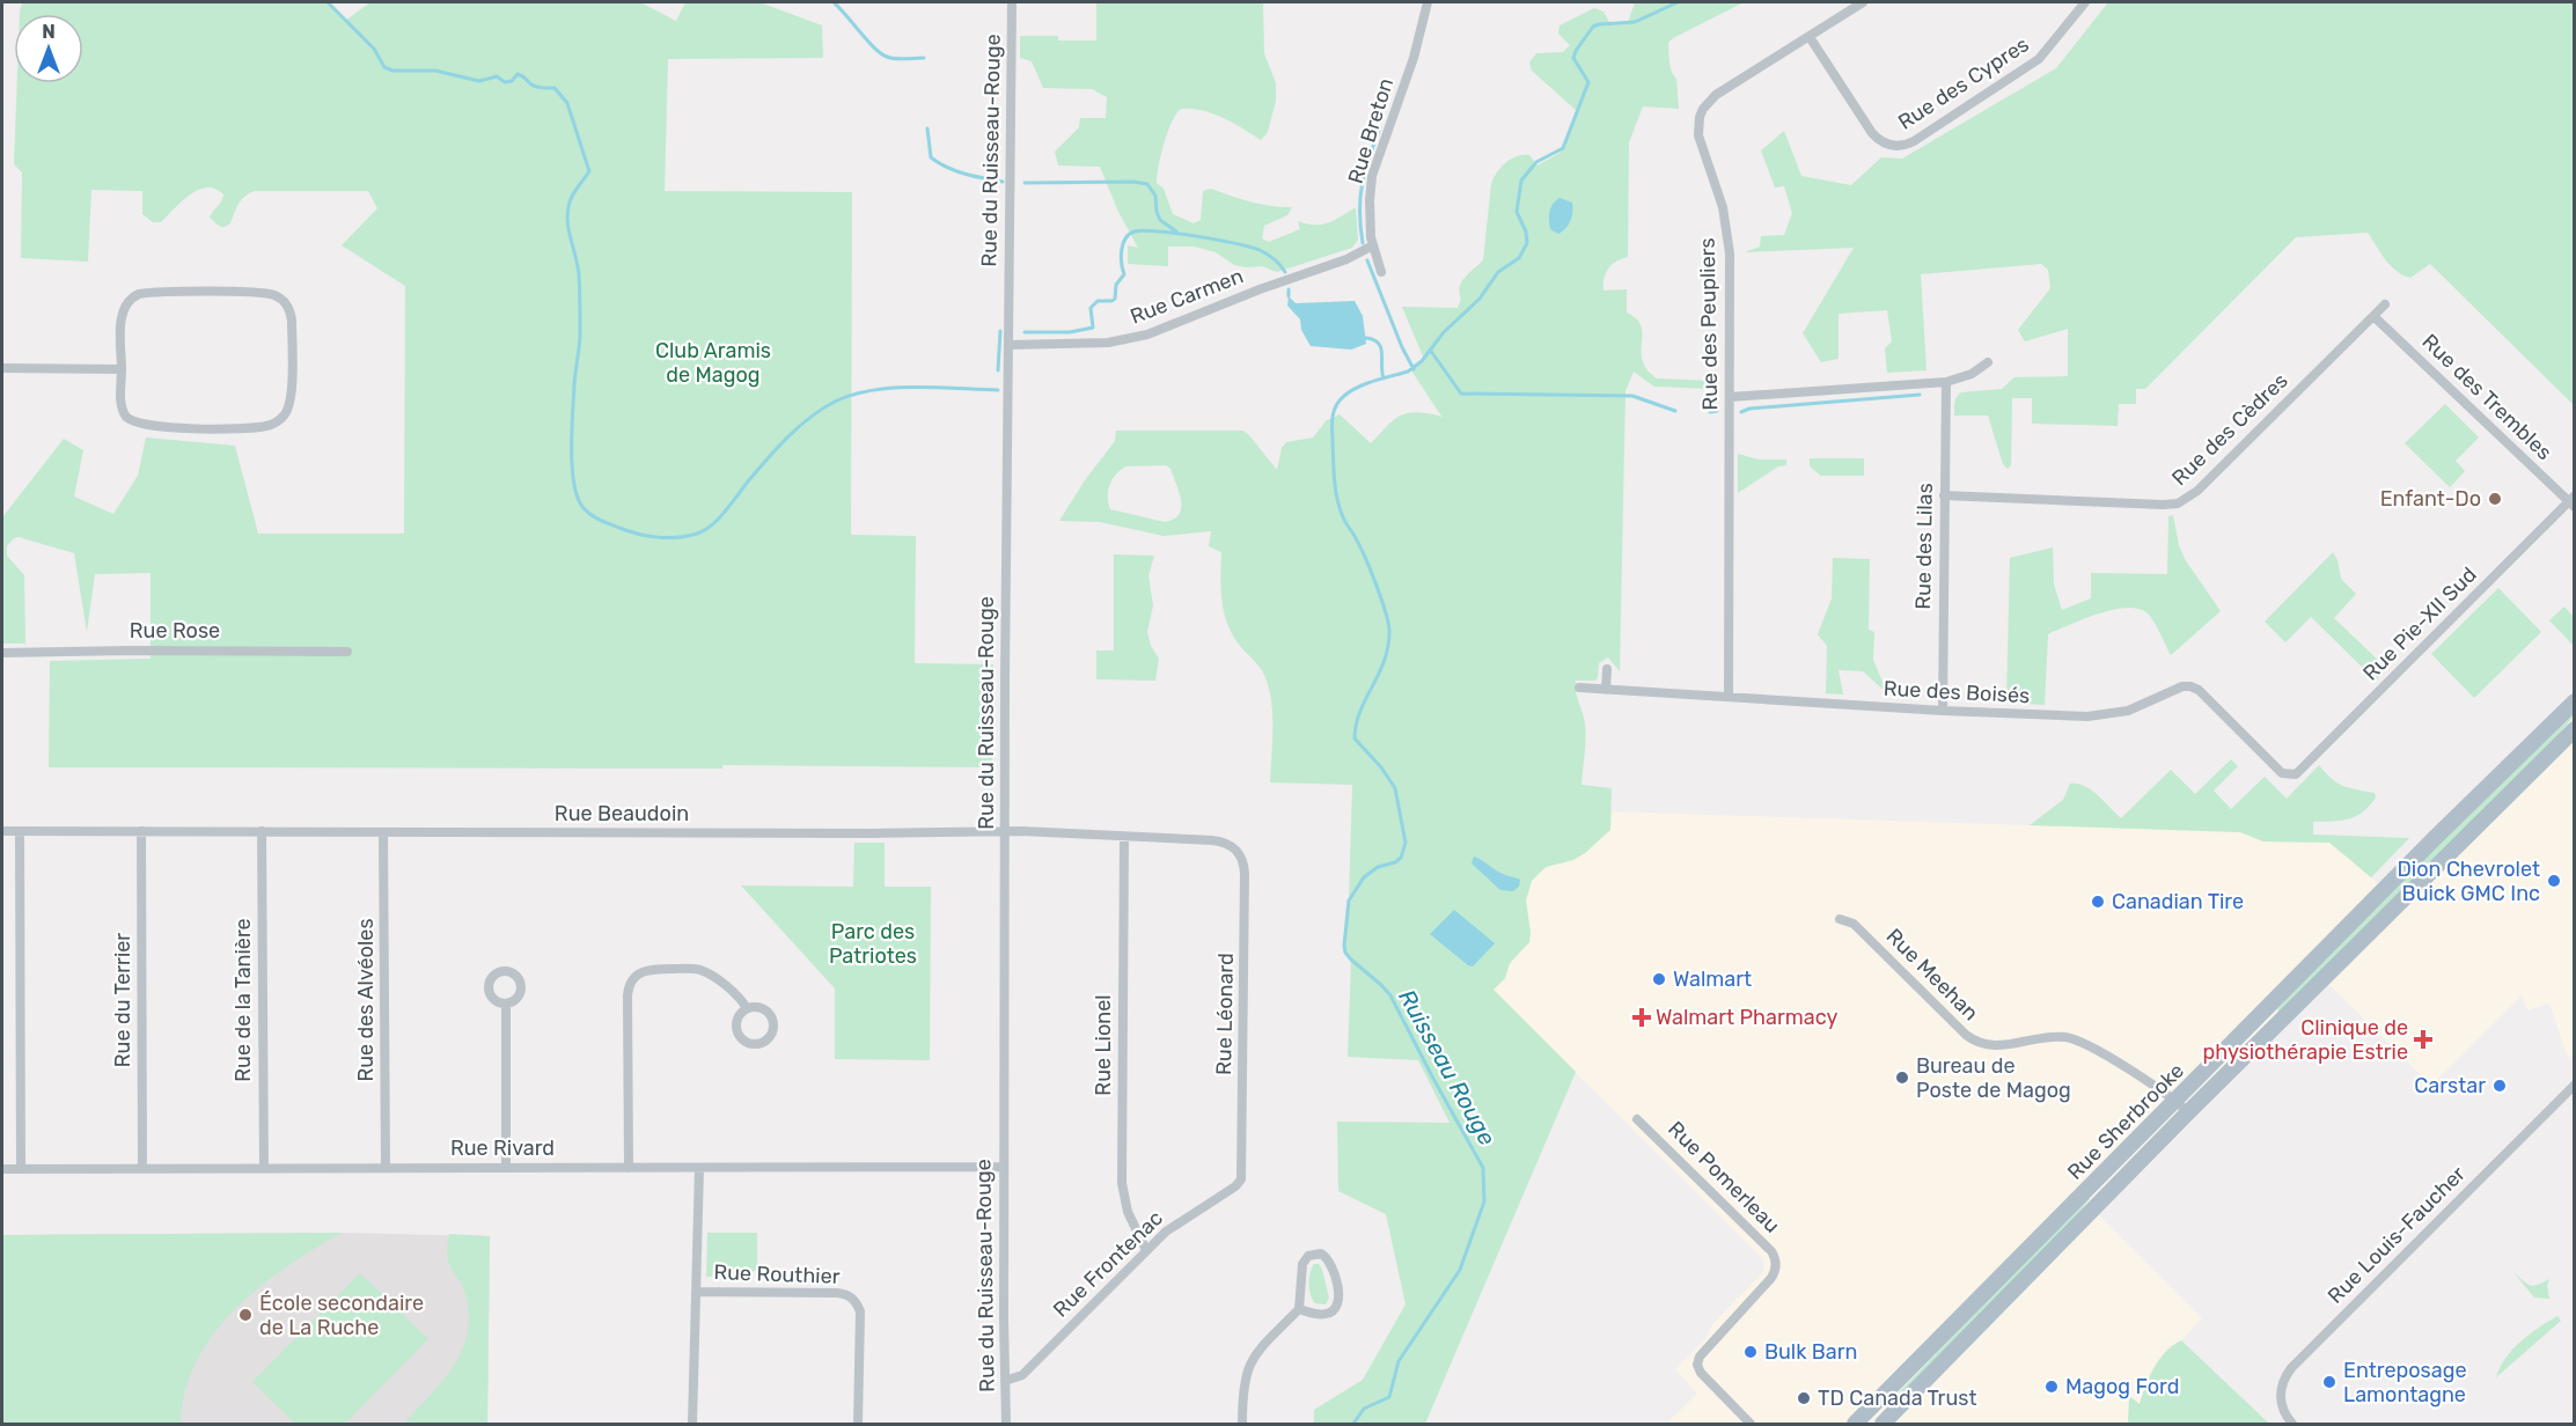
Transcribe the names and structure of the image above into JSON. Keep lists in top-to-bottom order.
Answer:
{
  "streets": {
    "main road": ["Rue Sherbrooke"],
    "street": [
      "Rue des Cypres",
      "Rue Breton",
      "Rue du Ruisseau-Rouge",
      "Rue Carmen",
      "Rue des Peupliers",
      "Rue des Trembles",
      "Rue des Cèdres",
      "Rue des Lilas",
      "Rue Pie-XII Sud",
      "Rue Rose",
      "Rue des Boisés",
      "Rue Beaudoin",
      "Rue Meehan",
      "Rue du Terrier",
      "Rue de la Tanière",
      "Rue des Alvéoles",
      "Rue Léonard",
      "Rue Lionel",
      "Rue Rivard",
      "Rue Pomerleau",
      "Rue Louis-Faucher",
      "Rue Frontenac",
      "Rue Routhier"
    ]
  },
  "crossings": [
    ["Rue des Cypres", "Rue des Peupliers"],
    ["Rue Breton", "Rue Carmen"],
    ["Rue du Ruisseau-Rouge", "Rue Carmen"],
    ["Rue du Ruisseau-Rouge", "Rue Beaudoin"],
    ["Rue du Ruisseau-Rouge", "Rue Rivard"],
    ["Rue du Ruisseau-Rouge", "Rue Frontenac"],
    ["Rue des Peupliers", "Rue des Boisés"],
    ["Rue des Trembles", "Rue des Cèdres"],
    ["Rue des Trembles", "Rue Pie-XII Sud"],
    ["Rue des Cèdres", "Rue des Lilas"],
    ["Rue des Lilas", "Rue des Boisés"],
    ["Rue Pie-XII Sud", "Rue des Boisés"],
    ["Rue Beaudoin", "Rue du Terrier"],
    ["Rue Beaudoin", "Rue de la Tanière"],
    ["Rue Beaudoin", "Rue des Alvéoles"],
    ["Rue Beaudoin", "Rue Léonard"],
    ["Rue Beaudoin", "Rue Lionel"],
    ["Rue Meehan", "Rue Sherbrooke"],
    ["Rue du Terrier", "Rue Rivard"],
    ["Rue de la Tanière", "Rue Rivard"],
    ["Rue des Alvéoles", "Rue Rivard"],
    ["Rue Léonard", "Rue Frontenac"],
    ["Rue Lionel", "Rue Frontenac"]
  ],
  "water": ["Ruisseau Rouge"],
  "parks": ["Club Aramis de Magog", "Parc des Patriotes"],
  "places": {
    "other": [
      "Enfant-Do",
      "Dion Chevrolet Buick GMC Inc",
      "Canadian Tire",
      "Walmart",
      "Bureau de Poste de Magog",
      "Carstar",
      "École secondaire de La Ruche",
      "Bulk Barn",
      "Entreposage Lamontagne",
      "Magog Ford",
      "TD Canada Trust"
    ],
    "health": ["Walmart Pharmacy", "Clinique de physiothérapie Estrie"]
  },
  "north": "top"
}
